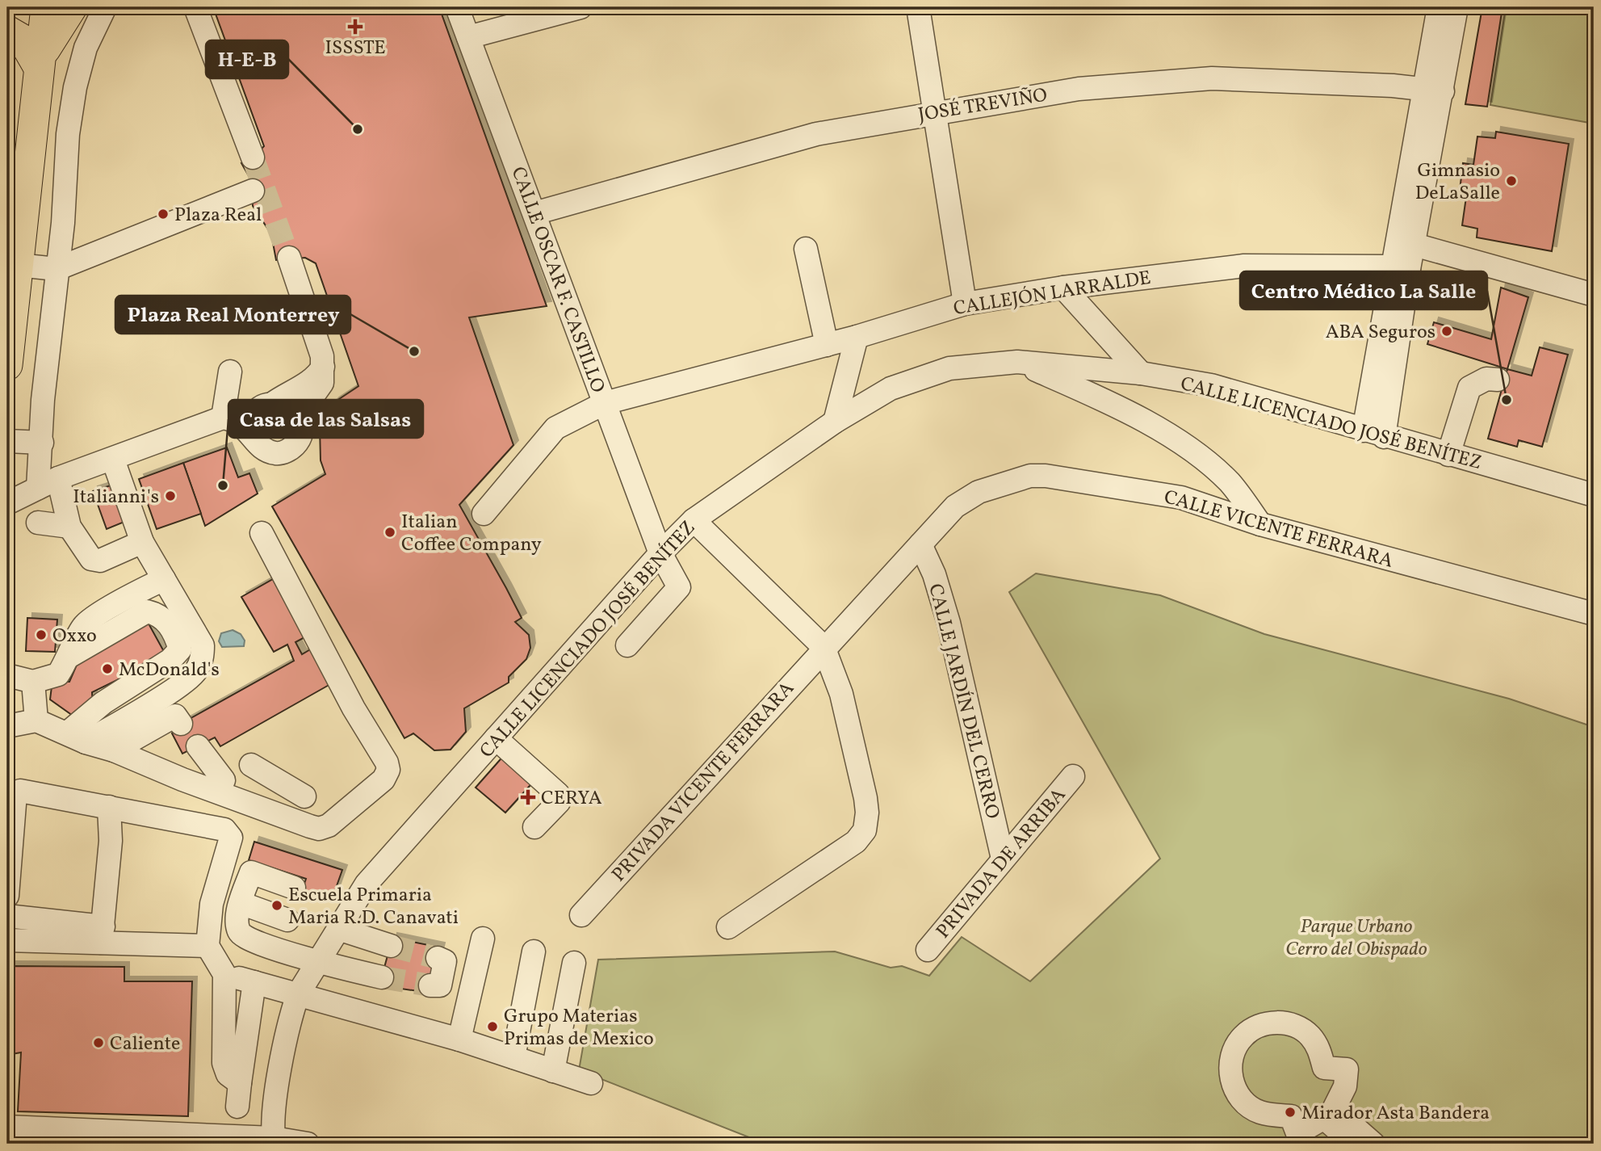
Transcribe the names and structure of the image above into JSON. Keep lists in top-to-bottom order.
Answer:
{
  "streets": {
    "street": [
      "JOSÉ TREVIÑO",
      "CALLE OSCAR F. CASTILLO",
      "CALLEJÓN LARRALDE",
      "CALLE LICENCIADO JOSÉ BENÍTEZ",
      "CALLE VICENTE FERRARA",
      "CALLE JARDÍN DEL CERRO",
      "PRIVADA VICENTE FERRARA",
      "PRIVADA DE ARRIBA"
    ]
  },
  "crossings": [
    ["JOSÉ TREVIÑO", "CALLE OSCAR F. CASTILLO"],
    ["CALLE OSCAR F. CASTILLO", "CALLEJÓN LARRALDE"],
    ["CALLE OSCAR F. CASTILLO", "CALLE LICENCIADO JOSÉ BENÍTEZ"],
    ["CALLE VICENTE FERRARA", "CALLE JARDÍN DEL CERRO"],
    ["CALLE VICENTE FERRARA", "PRIVADA VICENTE FERRARA"],
    ["CALLE JARDÍN DEL CERRO", "PRIVADA DE ARRIBA"]
  ],
  "parks": ["Parque Urbano Cerro del Obispado"],
  "places": {
    "health": ["ISSSTE", "CERYA"],
    "other": [
      "H-E-B",
      "Gimnasio DeLaSalle",
      "Plaza Real",
      "ABA Seguros",
      "Plaza Real Monterrey",
      "Centro Médico La Salle",
      "Casa de las Salsas",
      "Italianni's",
      "Italian Coffee Company",
      "Oxxo",
      "McDonald's",
      "Escuela Primaria Maria R.D. Canavati",
      "Grupo Materias Primas de Mexico",
      "Caliente",
      "Mirador Asta Bandera"
    ]
  }
}
